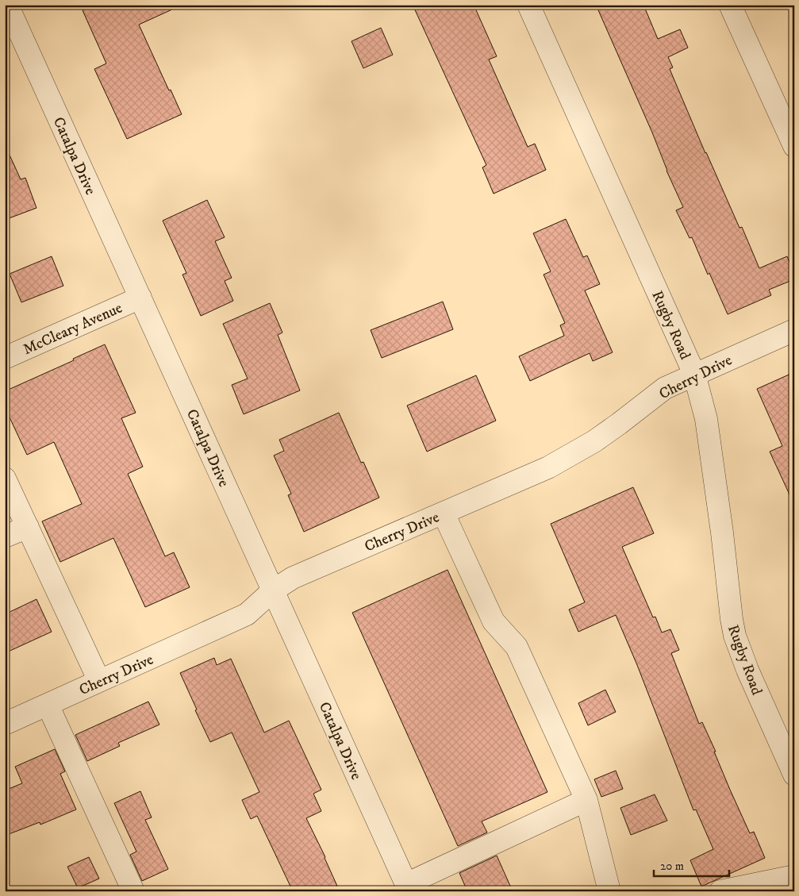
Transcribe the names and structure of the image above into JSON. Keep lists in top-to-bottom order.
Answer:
{
  "streets": {
    "street": [
      "Catalpa Drive",
      "Rugby Road",
      "McCleary Avenue",
      "Cherry Drive"
    ]
  },
  "crossings": [
    ["Catalpa Drive", "McCleary Avenue"],
    ["Catalpa Drive", "Cherry Drive"],
    ["Rugby Road", "Cherry Drive"]
  ],
  "scale_bar": "20 m"
}
